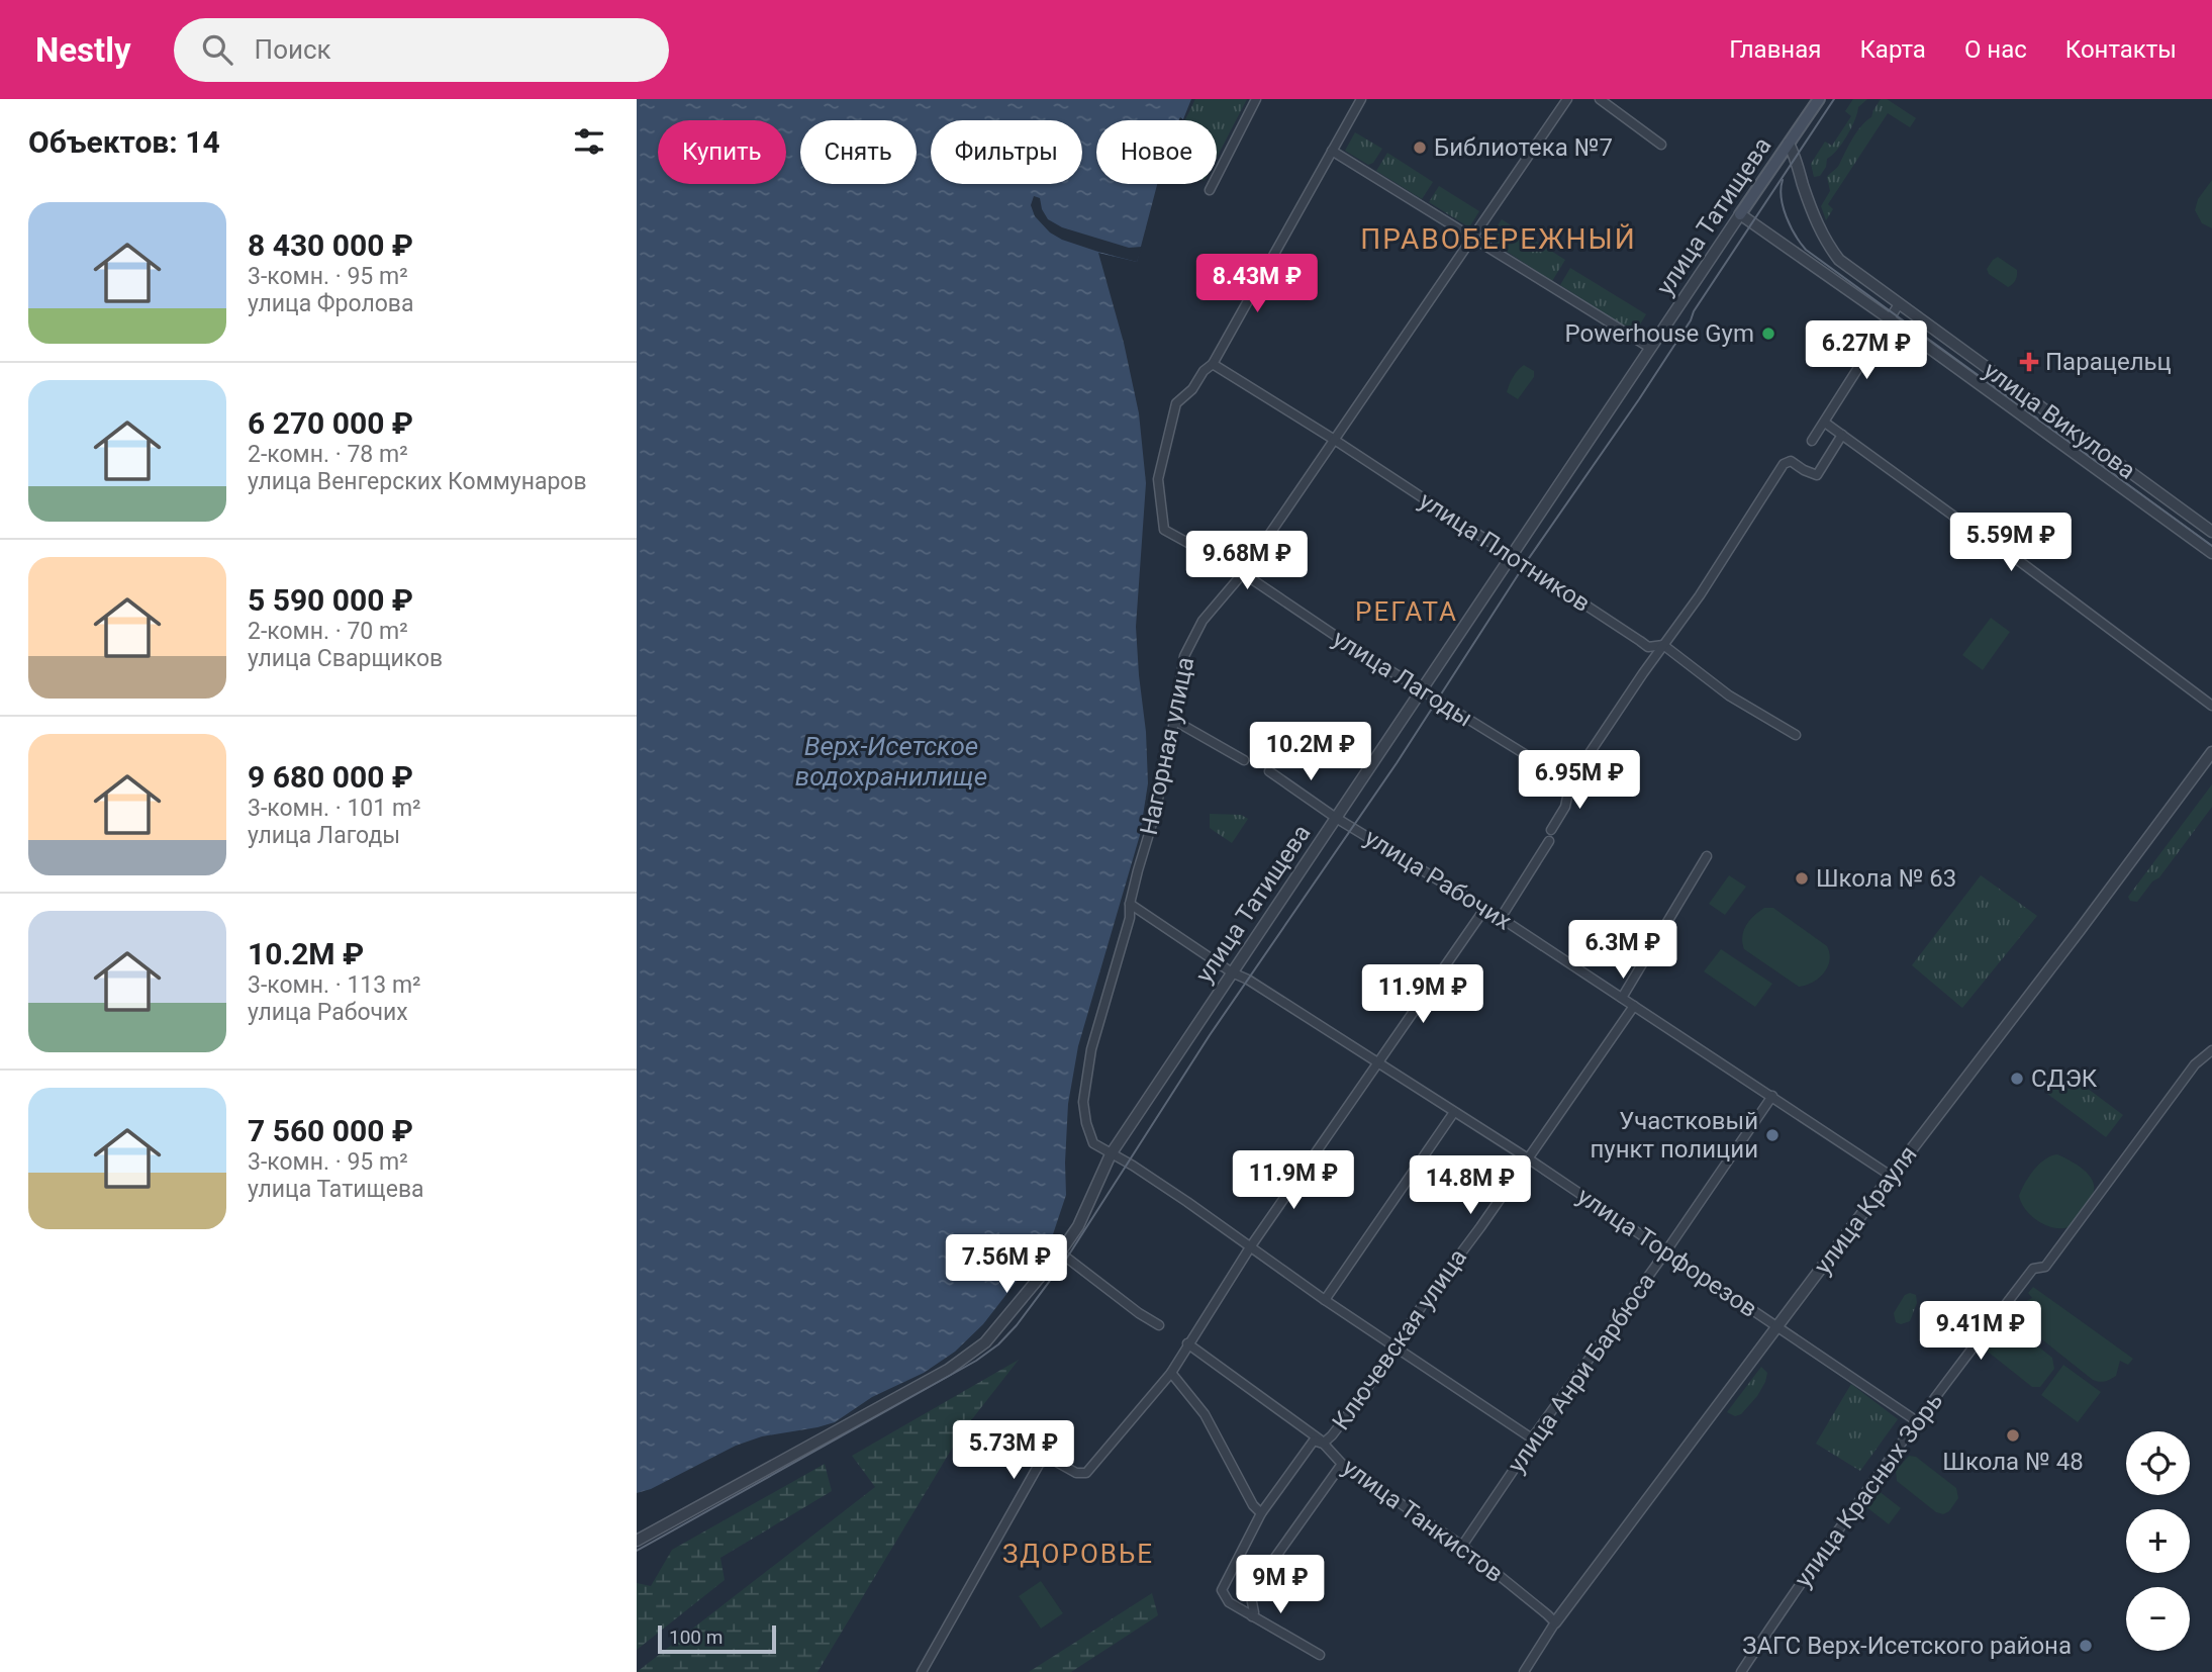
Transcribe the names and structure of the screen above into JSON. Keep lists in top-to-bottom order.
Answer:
{
  "streets": {
    "main road": ["улица Татищева"],
    "street": [
      "улица Викулова",
      "улица Плотников",
      "улица Лагоды",
      "Нагорная улица",
      "улица Рабочих",
      "улица Крауля",
      "улица Торфорезов",
      "Ключевская улица",
      "улица Анри Барбюса",
      "улица Красных Зорь",
      "улица Танкистов"
    ]
  },
  "crossings": [
    ["улица Татищева", "улица Викулова"],
    ["улица Татищева", "улица Плотников"],
    ["улица Татищева", "улица Лагоды"],
    ["улица Татищева", "Нагорная улица"],
    ["улица Татищева", "улица Рабочих"],
    ["улица Татищева", "улица Торфорезов"],
    ["улица Плотников", "улица Лагоды"],
    ["улица Плотников", "Нагорная улица"],
    ["улица Лагоды", "Нагорная улица"],
    ["Нагорная улица", "улица Торфорезов"],
    ["улица Рабочих", "улица Крауля"],
    ["улица Рабочих", "Ключевская улица"],
    ["улица Рабочих", "улица Анри Барбюса"],
    ["улица Крауля", "улица Торфорезов"],
    ["улица Крауля", "улица Танкистов"],
    ["улица Торфорезов", "Ключевская улица"],
    ["улица Торфорезов", "улица Анри Барбюса"],
    ["улица Торфорезов", "улица Красных Зорь"],
    ["Ключевская улица", "улица Танкистов"],
    ["улица Анри Барбюса", "улица Танкистов"]
  ],
  "districts": ["ПРАВОБЕРЕЖНЫЙ", "РЕГАТА", "ЗДОРОВЬЕ"],
  "water": ["Верх-Исетское водохранилище"],
  "places": {
    "other": [
      "Библиотека №7",
      "Powerhouse Gym",
      "Школа № 63",
      "СДЭК",
      "Участковый пункт полиции",
      "Школа № 48",
      "ЗАГС Верх-Исетского района"
    ],
    "health": ["Парацельц"]
  },
  "scale_bar": "100 m",
  "page": {
    "header": "Nestly",
    "search": "Поиск",
    "nav": [
      "Главная",
      "Карта",
      "О нас",
      "Контакты"
    ],
    "heading": "Объектов: 14",
    "chip": [
      "Купить",
      "Снять",
      "Фильтры",
      "Новое"
    ],
    "list": [
      {
        "name": "8 430 000 ₽",
        "note": "3-комн. · 95 m² · улица Фролова"
      },
      {
        "name": "6 270 000 ₽",
        "note": "2-комн. · 78 m² · улица Венгерских Коммунаров"
      },
      {
        "name": "5 590 000 ₽",
        "note": "2-комн. · 70 m² · улица Сварщиков"
      },
      {
        "name": "9 680 000 ₽",
        "note": "3-комн. · 101 m² · улица Лагоды"
      },
      {
        "name": "10.2M ₽",
        "note": "3-комн. · 113 m² · улица Рабочих"
      },
      {
        "name": "7 560 000 ₽",
        "note": "3-комн. · 95 m² · улица Татищева"
      }
    ],
    "price": [
      "8.43M ₽",
      "6.27M ₽",
      "5.59M ₽",
      "9.68M ₽",
      "10.2M ₽",
      "6.95M ₽",
      "6.3M ₽",
      "11.9M ₽",
      "11.9M ₽",
      "14.8M ₽",
      "7.56M ₽",
      "9.41M ₽",
      "5.73M ₽",
      "9M ₽"
    ],
    "map_buttons": ["+", "−"],
    "scale": "100 m"
  }
}
